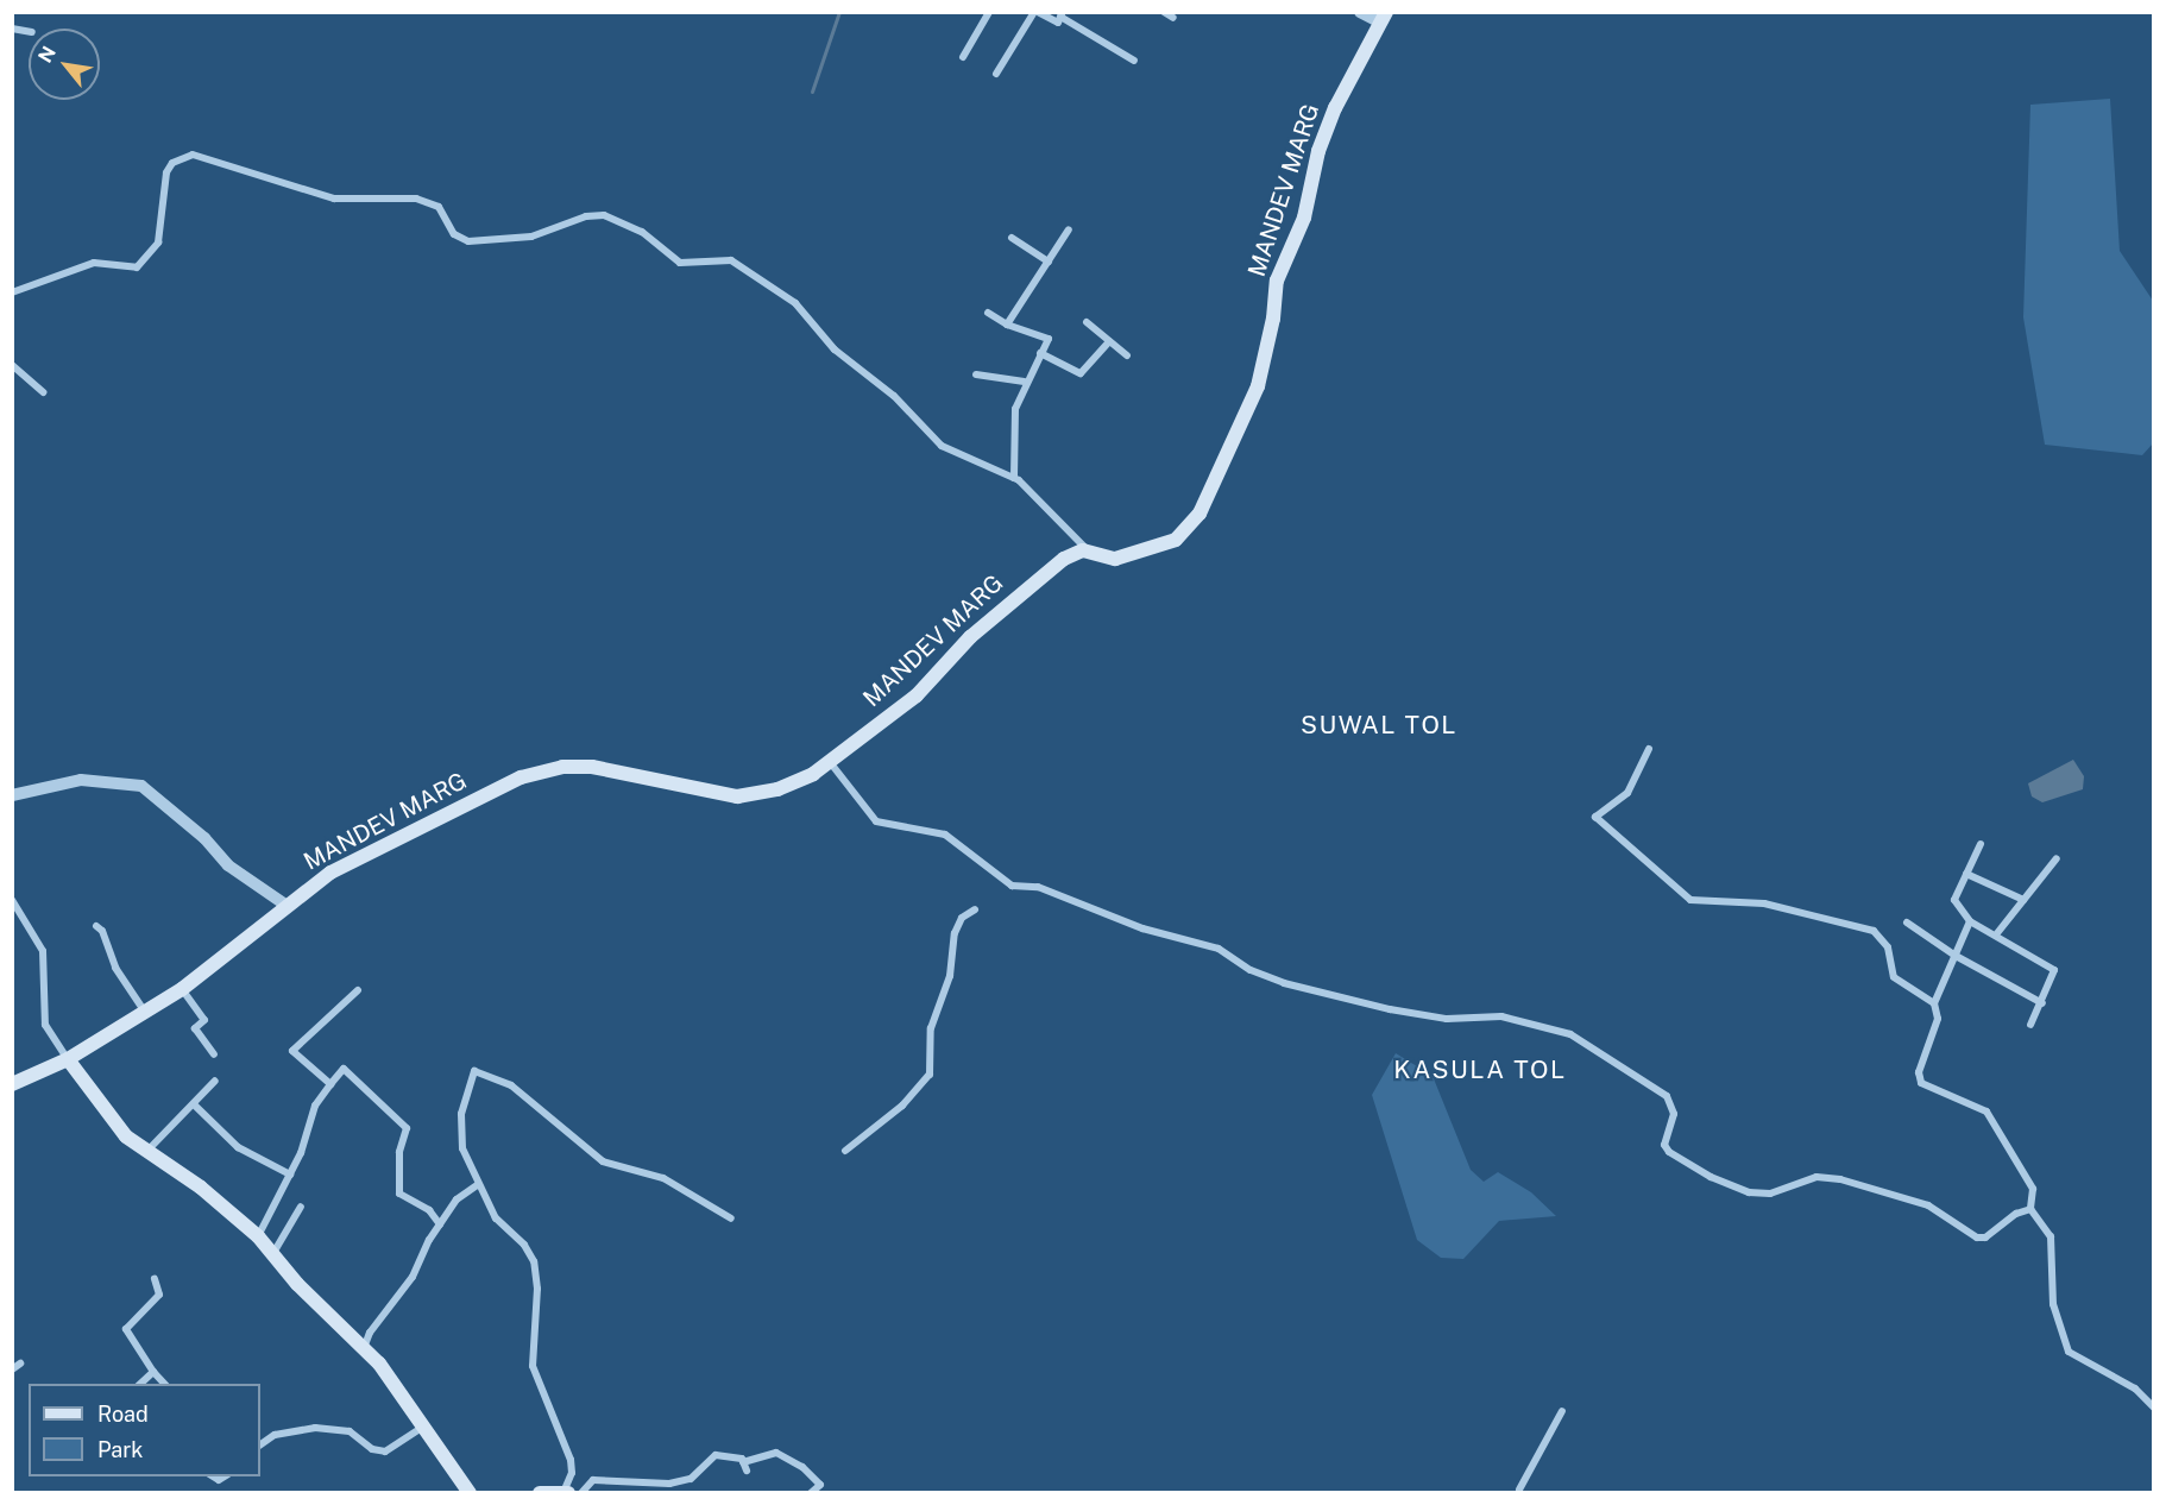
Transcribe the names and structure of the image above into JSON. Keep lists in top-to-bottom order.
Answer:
{
  "streets": {
    "main road": ["MANDEV MARG"]
  },
  "districts": ["SUWAL TOL", "KASULA TOL"],
  "legend": ["Road", "Park"],
  "north": "top left"
}
